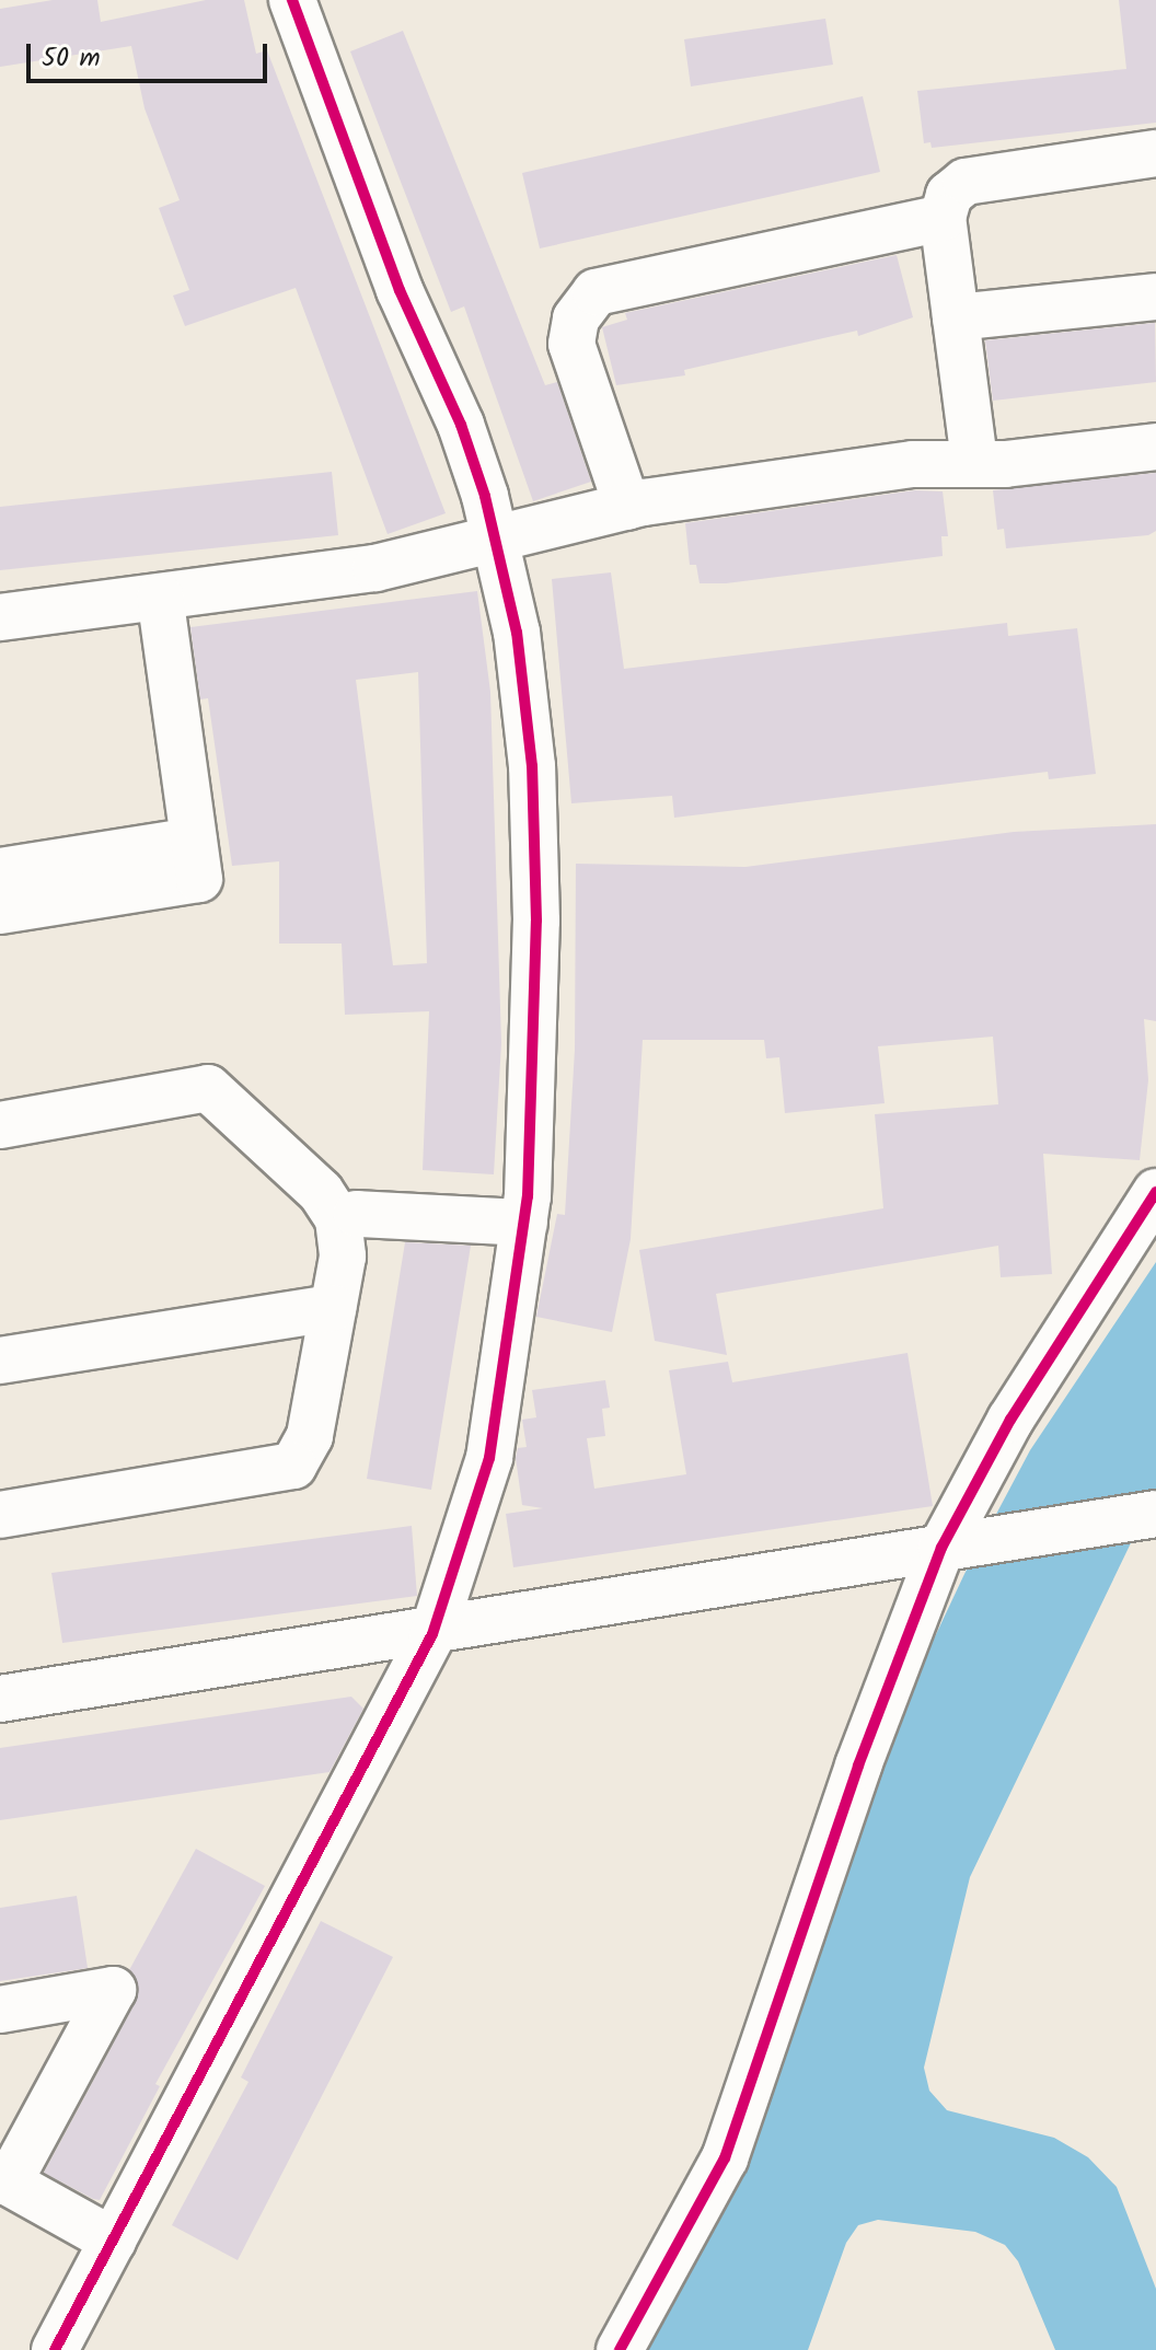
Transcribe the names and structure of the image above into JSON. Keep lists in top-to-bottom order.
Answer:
{
  "scale_bar": "50 m"
}
